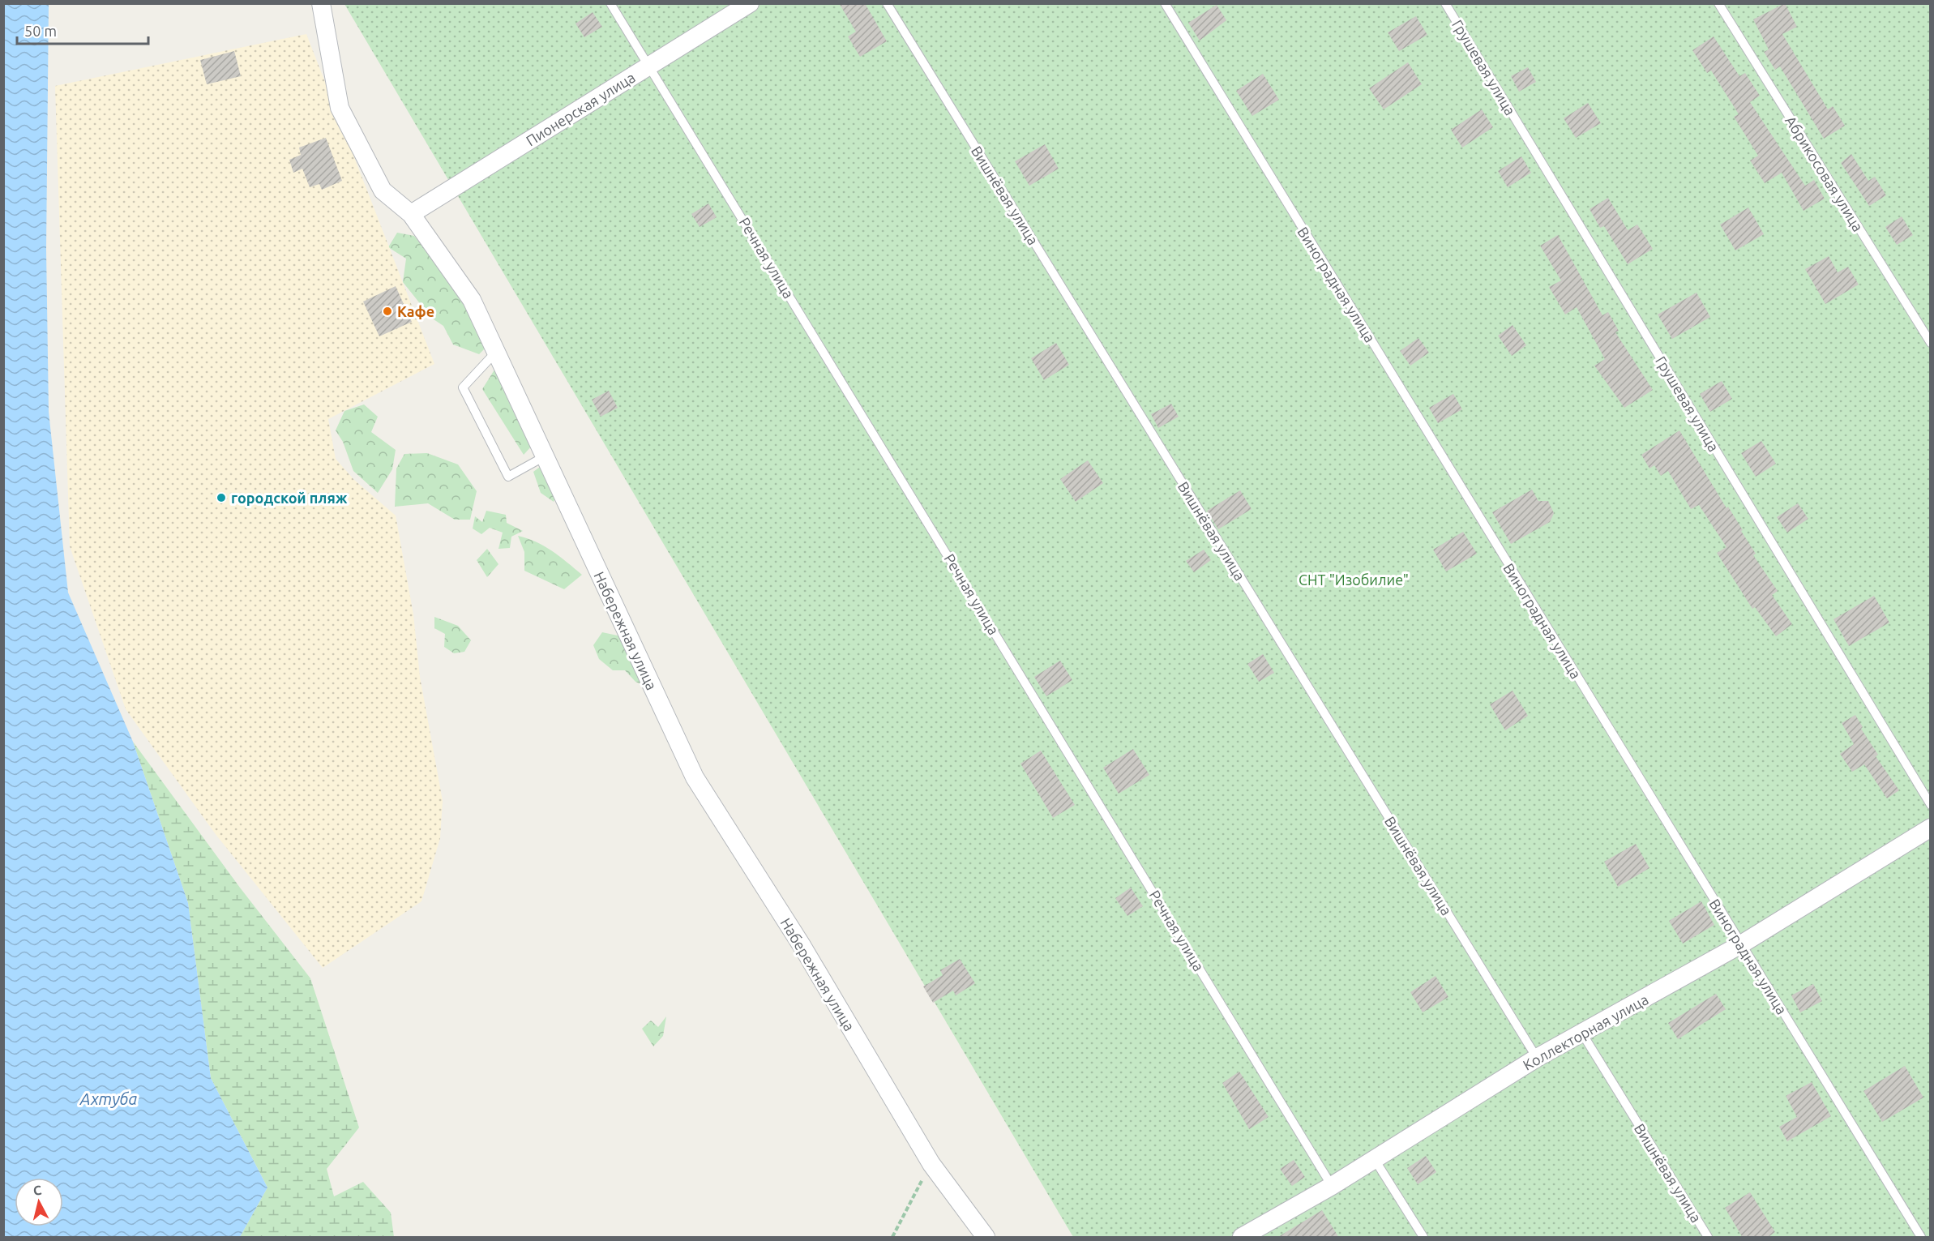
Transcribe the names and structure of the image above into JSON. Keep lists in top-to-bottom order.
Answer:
{
  "streets": {
    "street": ["Пионерская улица", "Набережная улица", "Коллекторная улица"],
    "lane": [
      "Грушевая улица",
      "Абрикосовая улица",
      "Вишнёвая улица",
      "Речная улица",
      "Виноградная улица"
    ]
  },
  "crossings": [
    ["Пионерская улица", "Речная улица"],
    ["Пионерская улица", "Набережная улица"],
    ["Вишнёвая улица", "Коллекторная улица"],
    ["Речная улица", "Коллекторная улица"],
    ["Виноградная улица", "Коллекторная улица"]
  ],
  "water": ["Ахтуба"],
  "parks": ["СНТ \"Изобилие\""],
  "places": ["Кафе", "городской пляж"],
  "scale_bar": "50 m",
  "north": "top"
}
